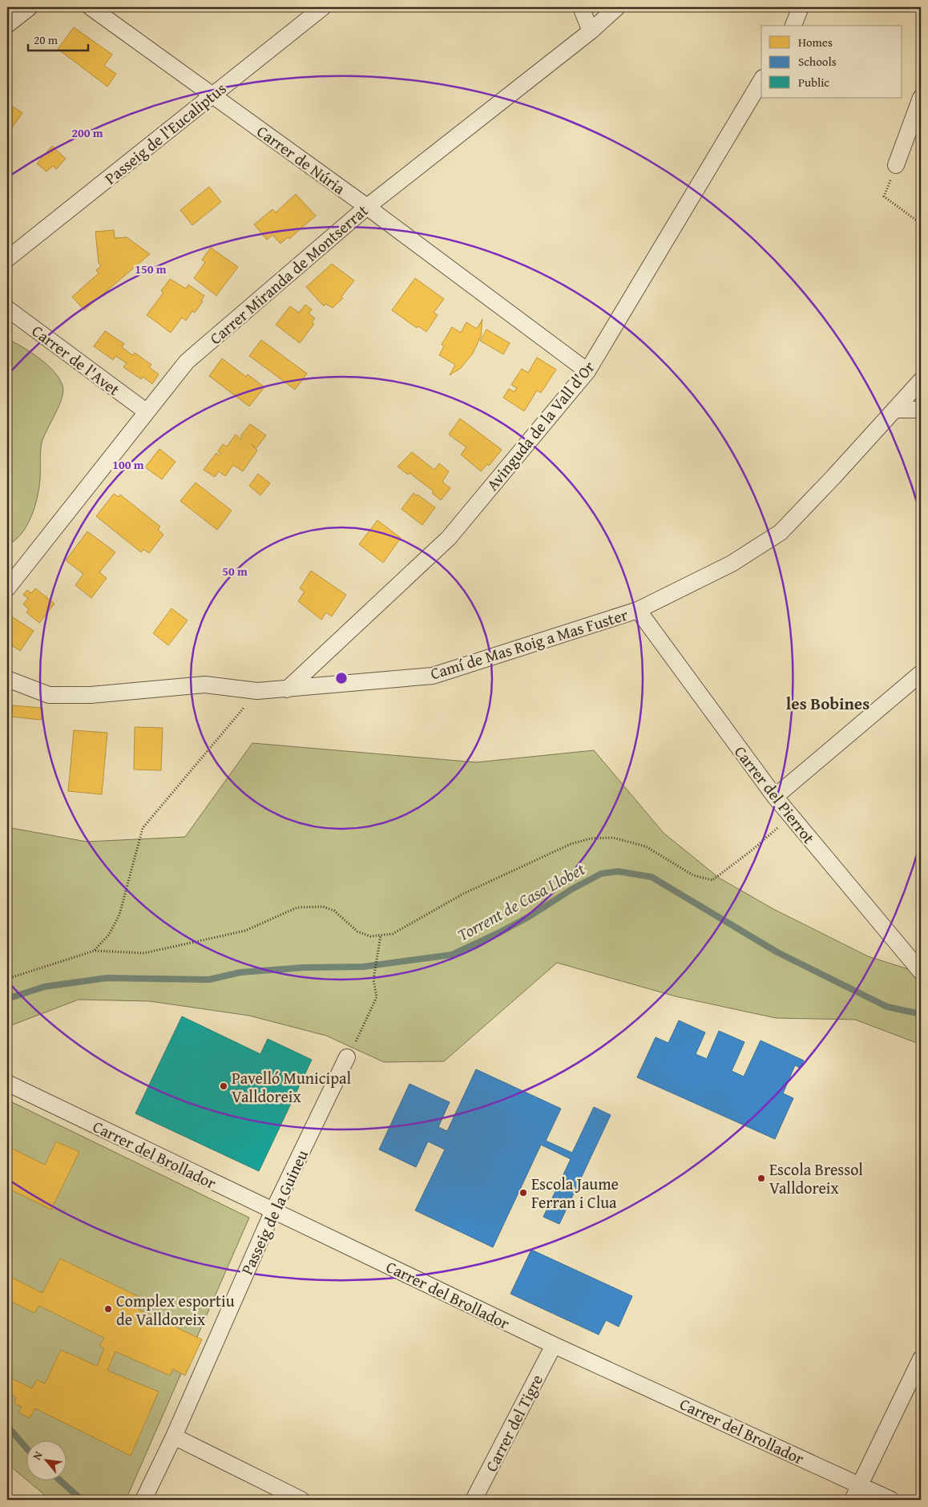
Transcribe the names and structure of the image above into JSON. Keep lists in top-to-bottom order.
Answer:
{
  "streets": {
    "street": [
      "Passeig de l'Eucaliptus",
      "Carrer de Núria",
      "Carrer Miranda de Montserrat",
      "Carrer de l'Avet",
      "Avinguda de la Vall d'Or",
      "Camí de Mas Roig a Mas Fuster",
      "Carrer del Pierrot",
      "Carrer del Brollador",
      "Passeig de la Guineu",
      "Carrer del Tigre"
    ]
  },
  "crossings": [
    ["Passeig de l'Eucaliptus", "Carrer de Núria"],
    ["Carrer de Núria", "Carrer Miranda de Montserrat"],
    ["Carrer de Núria", "Avinguda de la Vall d'Or"],
    ["Carrer Miranda de Montserrat", "Carrer de l'Avet"],
    ["Avinguda de la Vall d'Or", "Camí de Mas Roig a Mas Fuster"],
    ["Camí de Mas Roig a Mas Fuster", "Carrer del Pierrot"],
    ["Carrer del Brollador", "Passeig de la Guineu"],
    ["Carrer del Brollador", "Carrer del Tigre"]
  ],
  "districts": ["les Bobines"],
  "water": ["Torrent de Casa Llobet"],
  "places": [
    "Pavelló Municipal Valldoreix",
    "Escola Bressol Valldoreix",
    "Escola Jaume Ferran i Clua",
    "Complex esportiu de Valldoreix"
  ],
  "legend": ["Homes", "Schools", "Public"],
  "scale_bar": "20 m",
  "north": "top left",
  "rings": [
    "200 m",
    "150 m",
    "100 m",
    "50 m"
  ]
}
